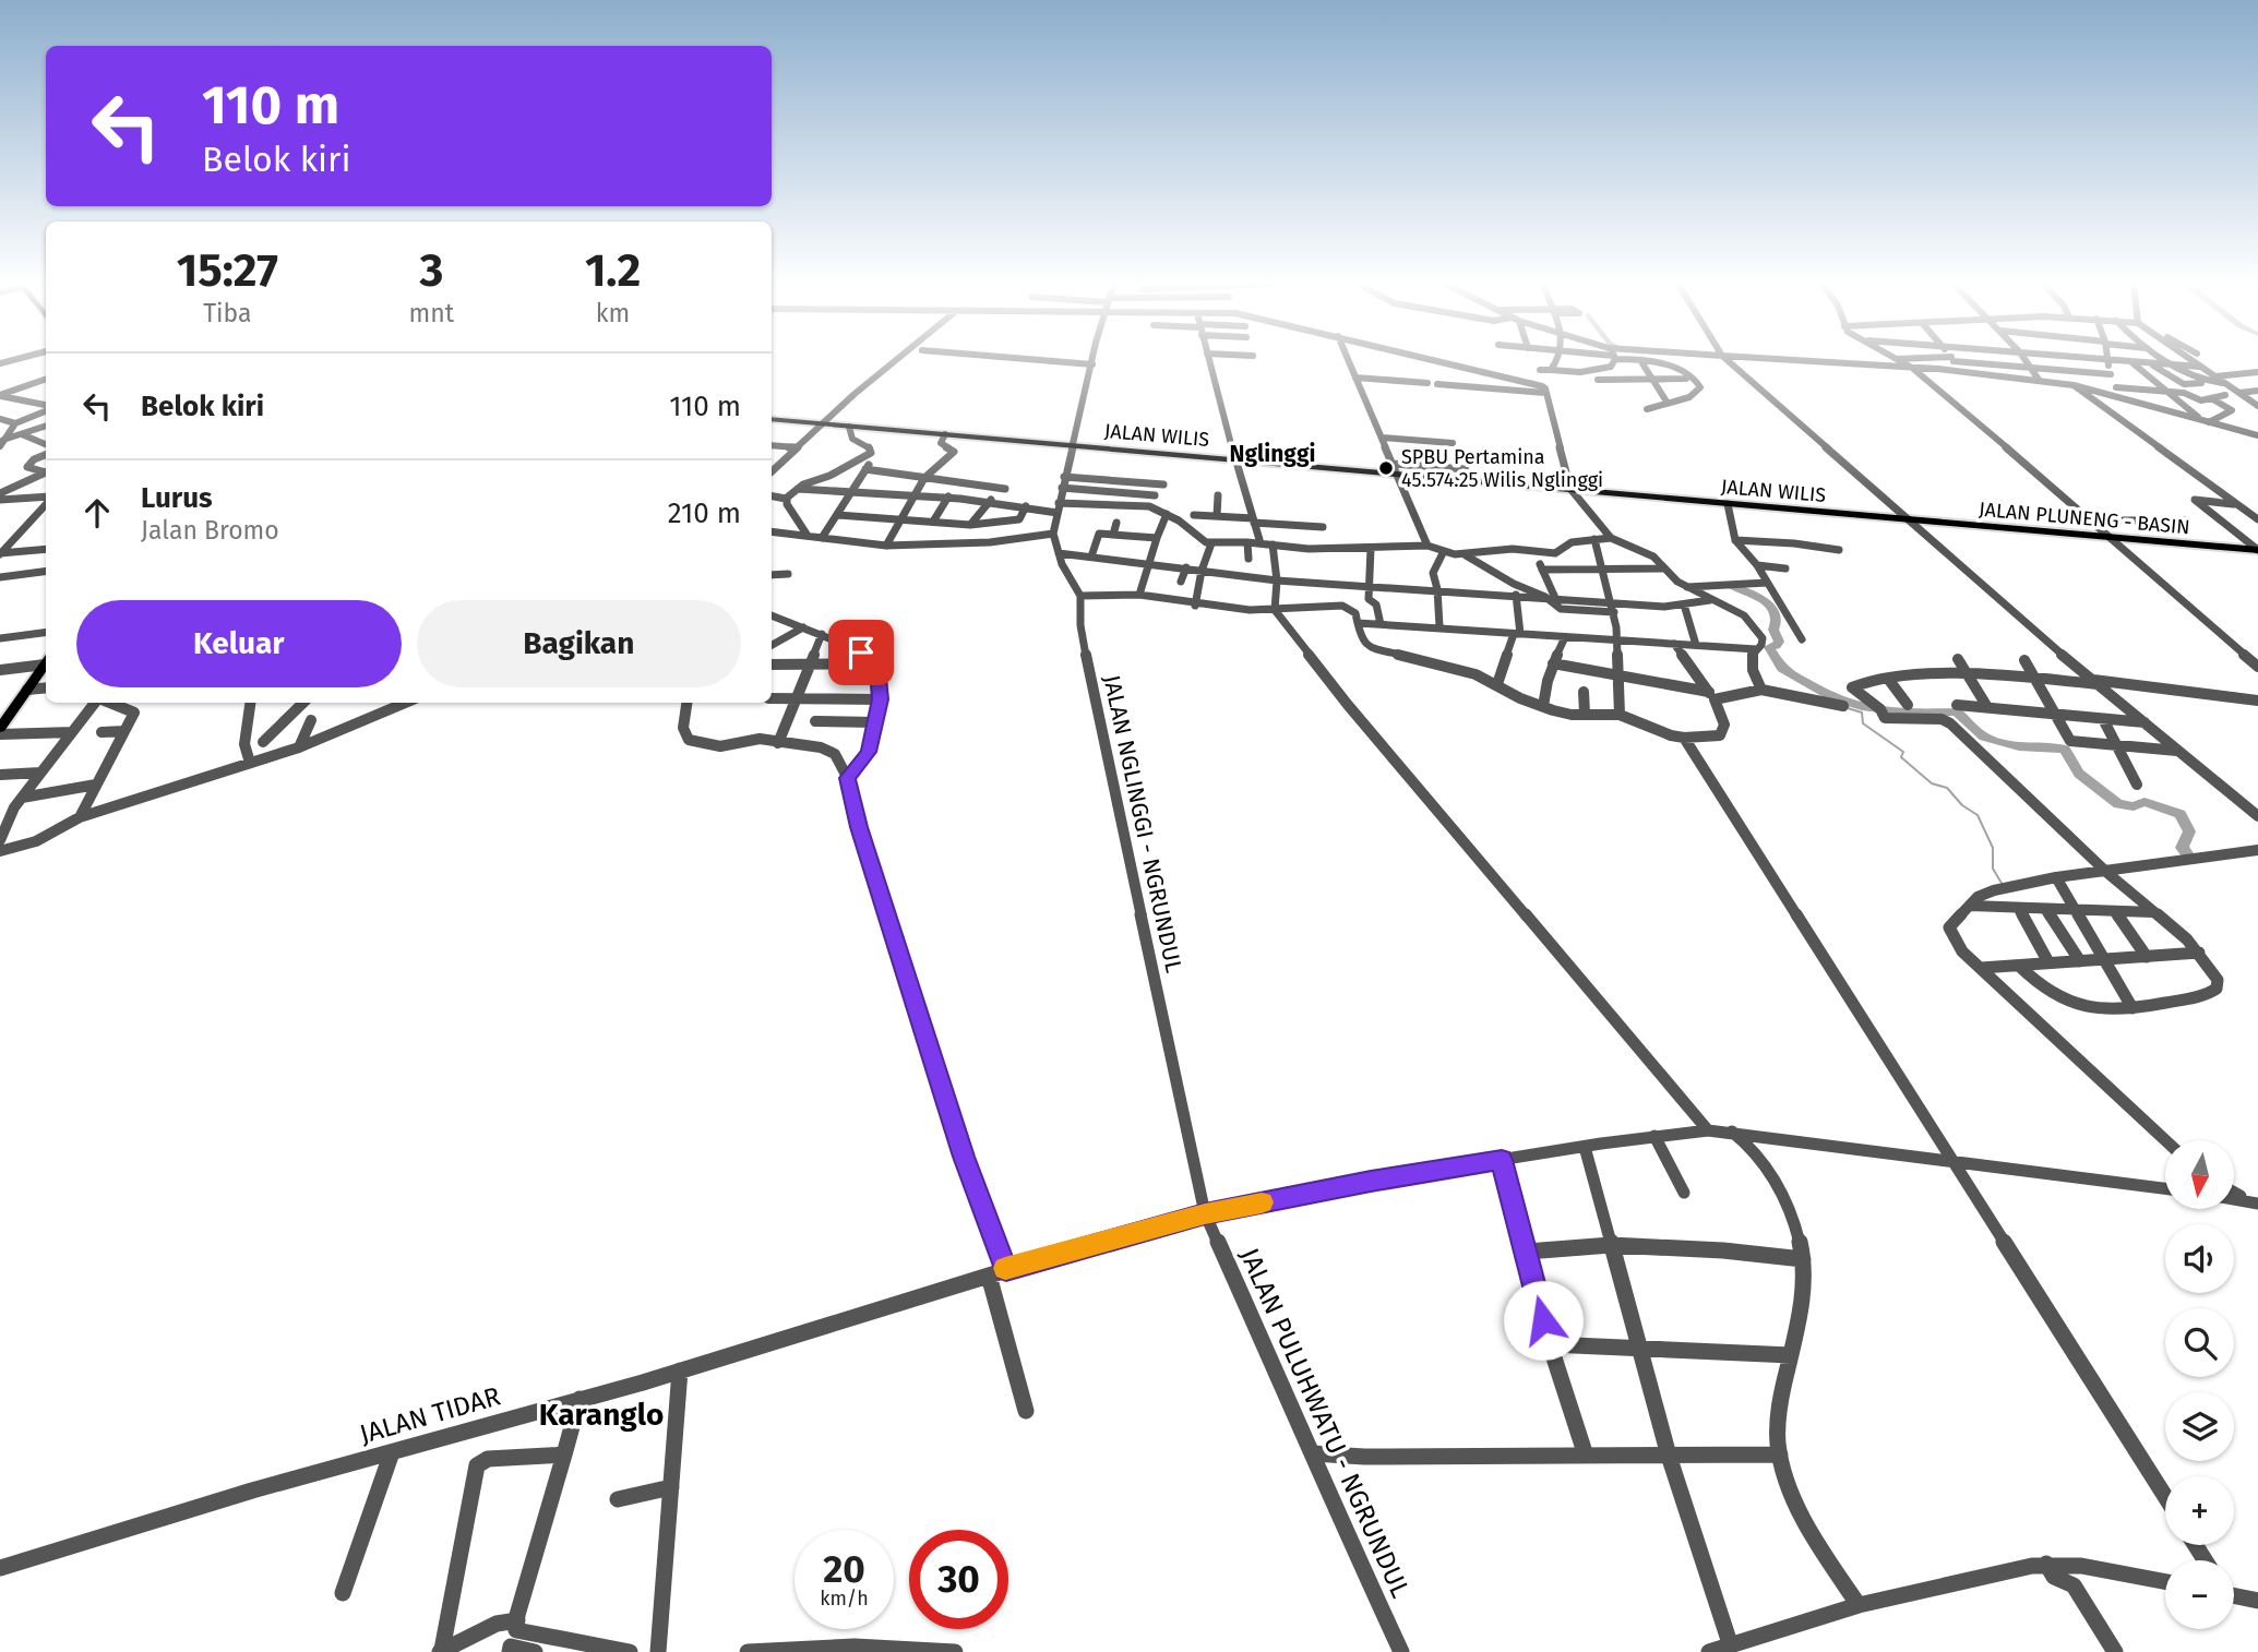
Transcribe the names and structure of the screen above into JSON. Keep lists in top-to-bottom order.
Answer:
{
  "streets": {
    "main road": ["JALAN WILIS", "JALAN PLUNENG - BASIN"],
    "street": ["JALAN NGLINGGI - NGRUNDUL", "JALAN TIDAR", "JALAN PULUHWATU - NGRUNDUL"]
  },
  "crossings": [
    ["JALAN WILIS", "JALAN PLUNENG - BASIN"],
    ["JALAN WILIS", "JALAN NGLINGGI - NGRUNDUL"],
    ["JALAN NGLINGGI - NGRUNDUL", "JALAN TIDAR"],
    ["JALAN NGLINGGI - NGRUNDUL", "JALAN PULUHWATU - NGRUNDUL"],
    ["JALAN TIDAR", "JALAN PULUHWATU - NGRUNDUL"]
  ],
  "districts": ["Nglinggi", "Karanglo"],
  "places": ["SPBU Pertamina 45.574.25 Wilis Nglinggi"],
  "north": "bottom",
  "page": {
    "turn": ["110 m", "Belok kiri"],
    "eta": [
      "15:27",
      "Tiba",
      "3",
      "mnt",
      "1.2",
      "km"
    ],
    "list": [
      {
        "name": "Belok kiri",
        "value": "110 m"
      },
      {
        "name": "Lurus",
        "note": "Jalan Bromo",
        "value": "210 m"
      }
    ],
    "buttons": ["Keluar", "Bagikan"],
    "map_buttons": ["+", "−"],
    "speed": "20 km/h",
    "limit": "30"
  }
}
